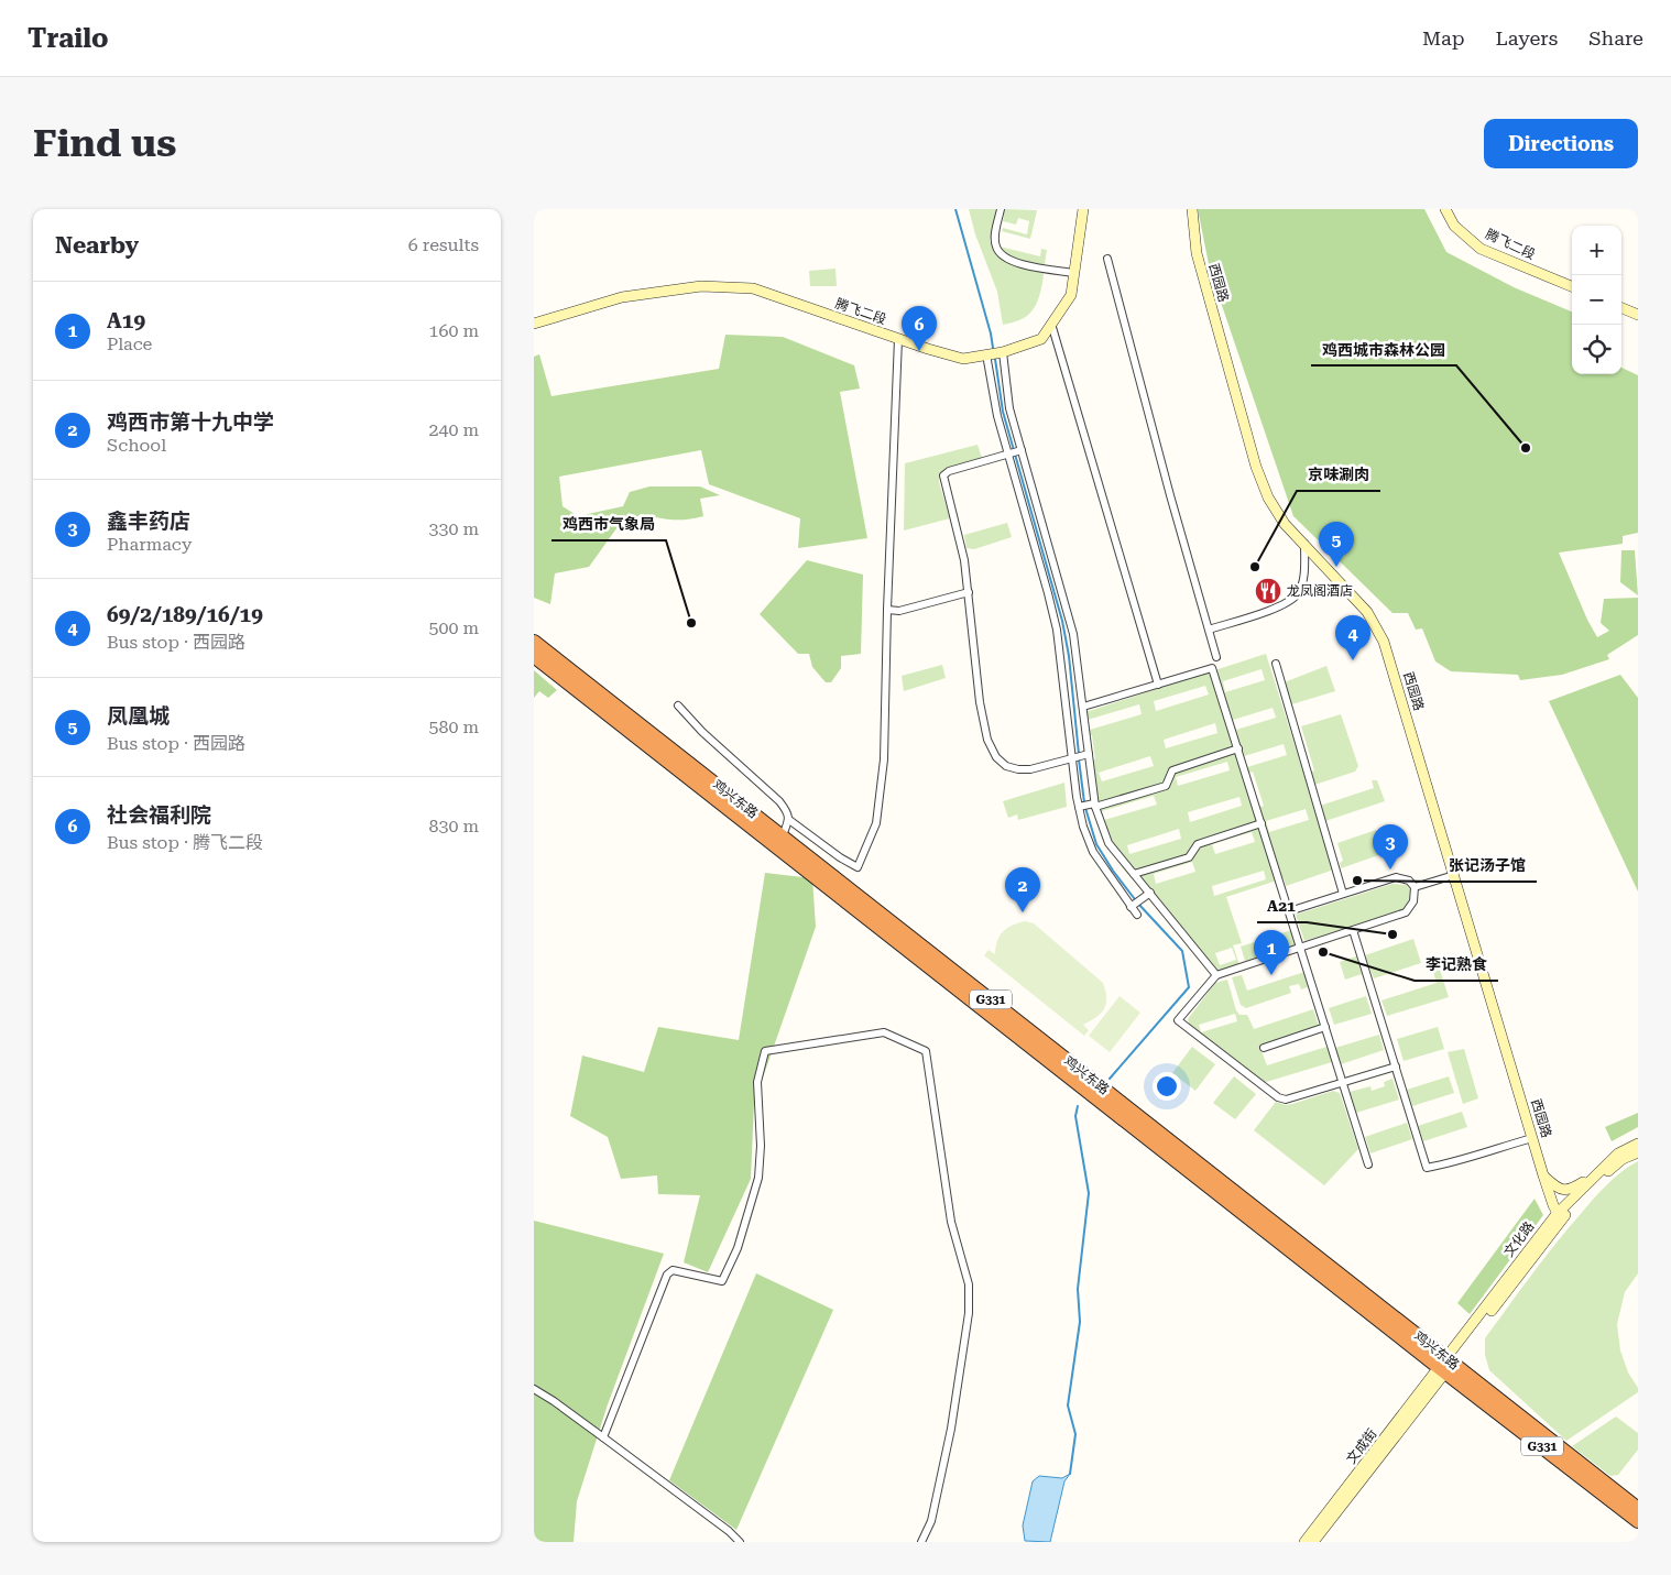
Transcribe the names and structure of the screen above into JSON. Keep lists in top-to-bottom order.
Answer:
{
  "streets": {
    "highway": ["鸡兴东路", "G331"],
    "main road": [
      "腾飞二段",
      "西园路",
      "文化路",
      "文成街"
    ]
  },
  "crossings": [
    ["西园路", "文化路"],
    ["鸡兴东路", "文化路"],
    ["鸡兴东路", "文成街"],
    ["文化路", "文成街"]
  ],
  "places": {
    "other": [
      "鸡西城市森林公园",
      "京味涮肉",
      "鸡西市气象局",
      "张记汤子馆",
      "A21",
      "李记熟食"
    ],
    "restaurant": ["龙凤阁酒店"]
  },
  "page": {
    "header": "Trailo",
    "nav": ["Map", "Layers", "Share"],
    "buttons": "Directions",
    "title": "Find us",
    "heading": ["Nearby", "6 results"],
    "map_buttons": ["+", "−"],
    "list": [
      {
        "mark": "1",
        "name": "A19",
        "note": "Place",
        "value": "160 m"
      },
      {
        "mark": "2",
        "name": "鸡西市第十九中学",
        "note": "School",
        "value": "240 m"
      },
      {
        "mark": "3",
        "name": "鑫丰药店",
        "note": "Pharmacy",
        "value": "330 m"
      },
      {
        "mark": "4",
        "name": "69/2/189/16/19",
        "note": "Bus stop · 西园路",
        "value": "500 m"
      },
      {
        "mark": "5",
        "name": "凤凰城",
        "note": "Bus stop · 西园路",
        "value": "580 m"
      },
      {
        "mark": "6",
        "name": "社会福利院",
        "note": "Bus stop · 腾飞二段",
        "value": "830 m"
      }
    ],
    "pins": [
      "6",
      "5",
      "4",
      "3",
      "2",
      "1"
    ]
  }
}
